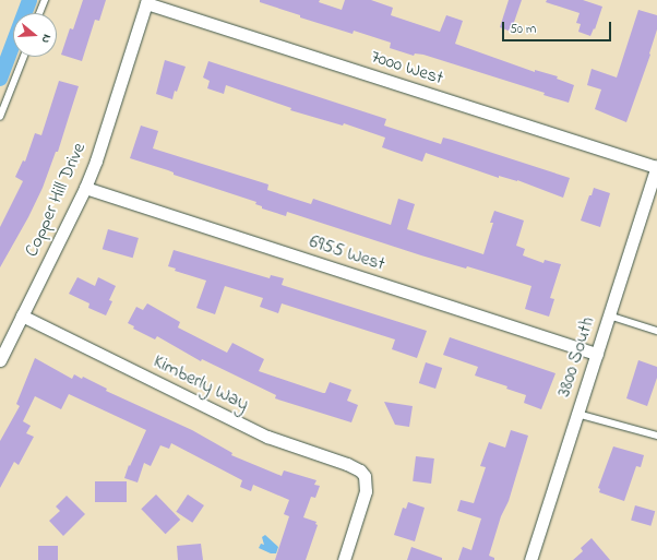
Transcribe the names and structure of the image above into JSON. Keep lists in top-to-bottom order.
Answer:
{
  "streets": {
    "street": [
      "7000 West",
      "Copper Hill Drive",
      "6955 West",
      "3800 South",
      "Kimberly Way"
    ]
  },
  "crossings": [
    ["7000 West", "Copper Hill Drive"],
    ["7000 West", "3800 South"],
    ["Copper Hill Drive", "6955 West"],
    ["Copper Hill Drive", "Kimberly Way"],
    ["6955 West", "3800 South"]
  ],
  "scale_bar": "50 m",
  "north": "right"
}
